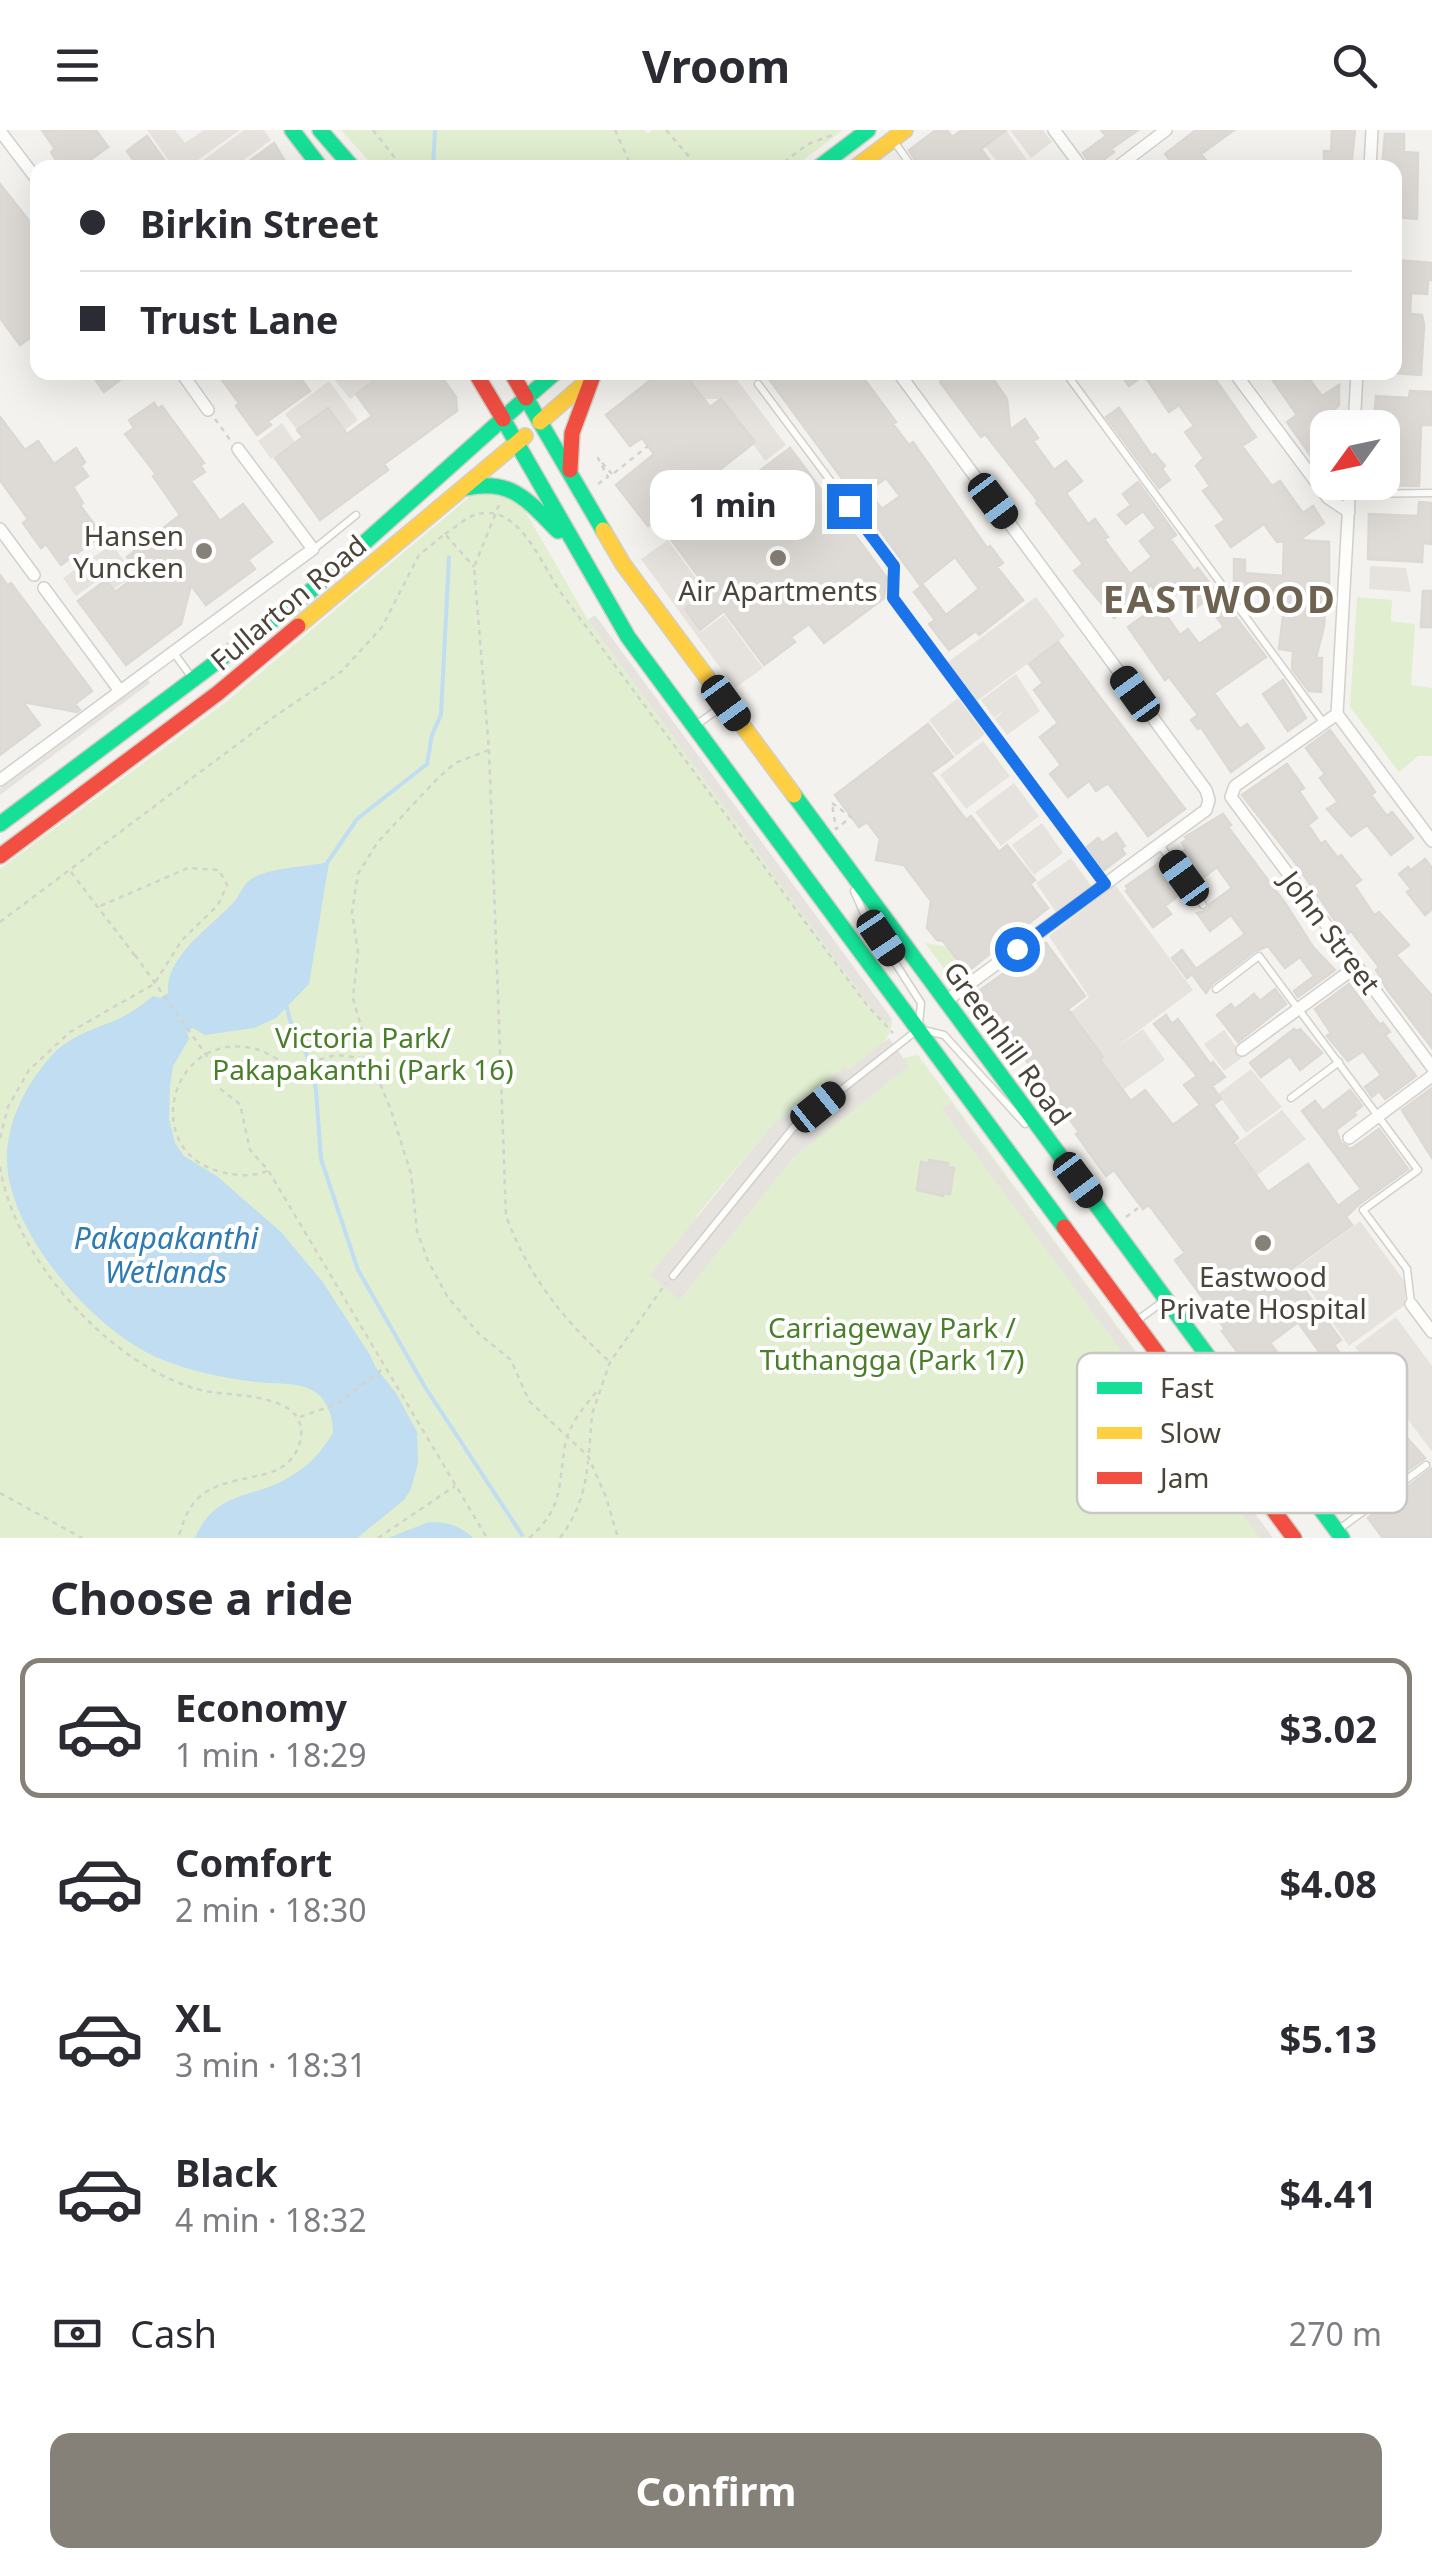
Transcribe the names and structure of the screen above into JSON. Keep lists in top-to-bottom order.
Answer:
{
  "streets": {
    "main road": ["Fullarton Road", "Greenhill Road"],
    "street": ["John Street"]
  },
  "crossings": [
    ["Fullarton Road", "Greenhill Road"]
  ],
  "districts": ["EASTWOOD"],
  "water": ["Pakapakanthi Wetlands"],
  "parks": ["Victoria Park/ Pakapakanthi (Park 16)", "Carriageway Park / Tuthangga (Park 17)"],
  "places": ["Hansen Yuncken", "Air Apartments", "Eastwood Private Hospital"],
  "legend": ["Fast", "Slow", "Jam"],
  "north": "bottom left",
  "page": {
    "header": "Vroom",
    "banner": ["Birkin Street", "Trust Lane"],
    "bubble": "1 min",
    "heading": "Choose a ride",
    "list": [
      {
        "name": "Economy",
        "note": "1 min · 18:29",
        "value": "$3.02"
      },
      {
        "name": "Comfort",
        "note": "2 min · 18:30",
        "value": "$4.08"
      },
      {
        "name": "XL",
        "note": "3 min · 18:31",
        "value": "$5.13"
      },
      {
        "name": "Black",
        "note": "4 min · 18:32",
        "value": "$4.41"
      }
    ],
    "pay": ["Cash", "270 m"],
    "buttons": "Confirm"
  }
}
